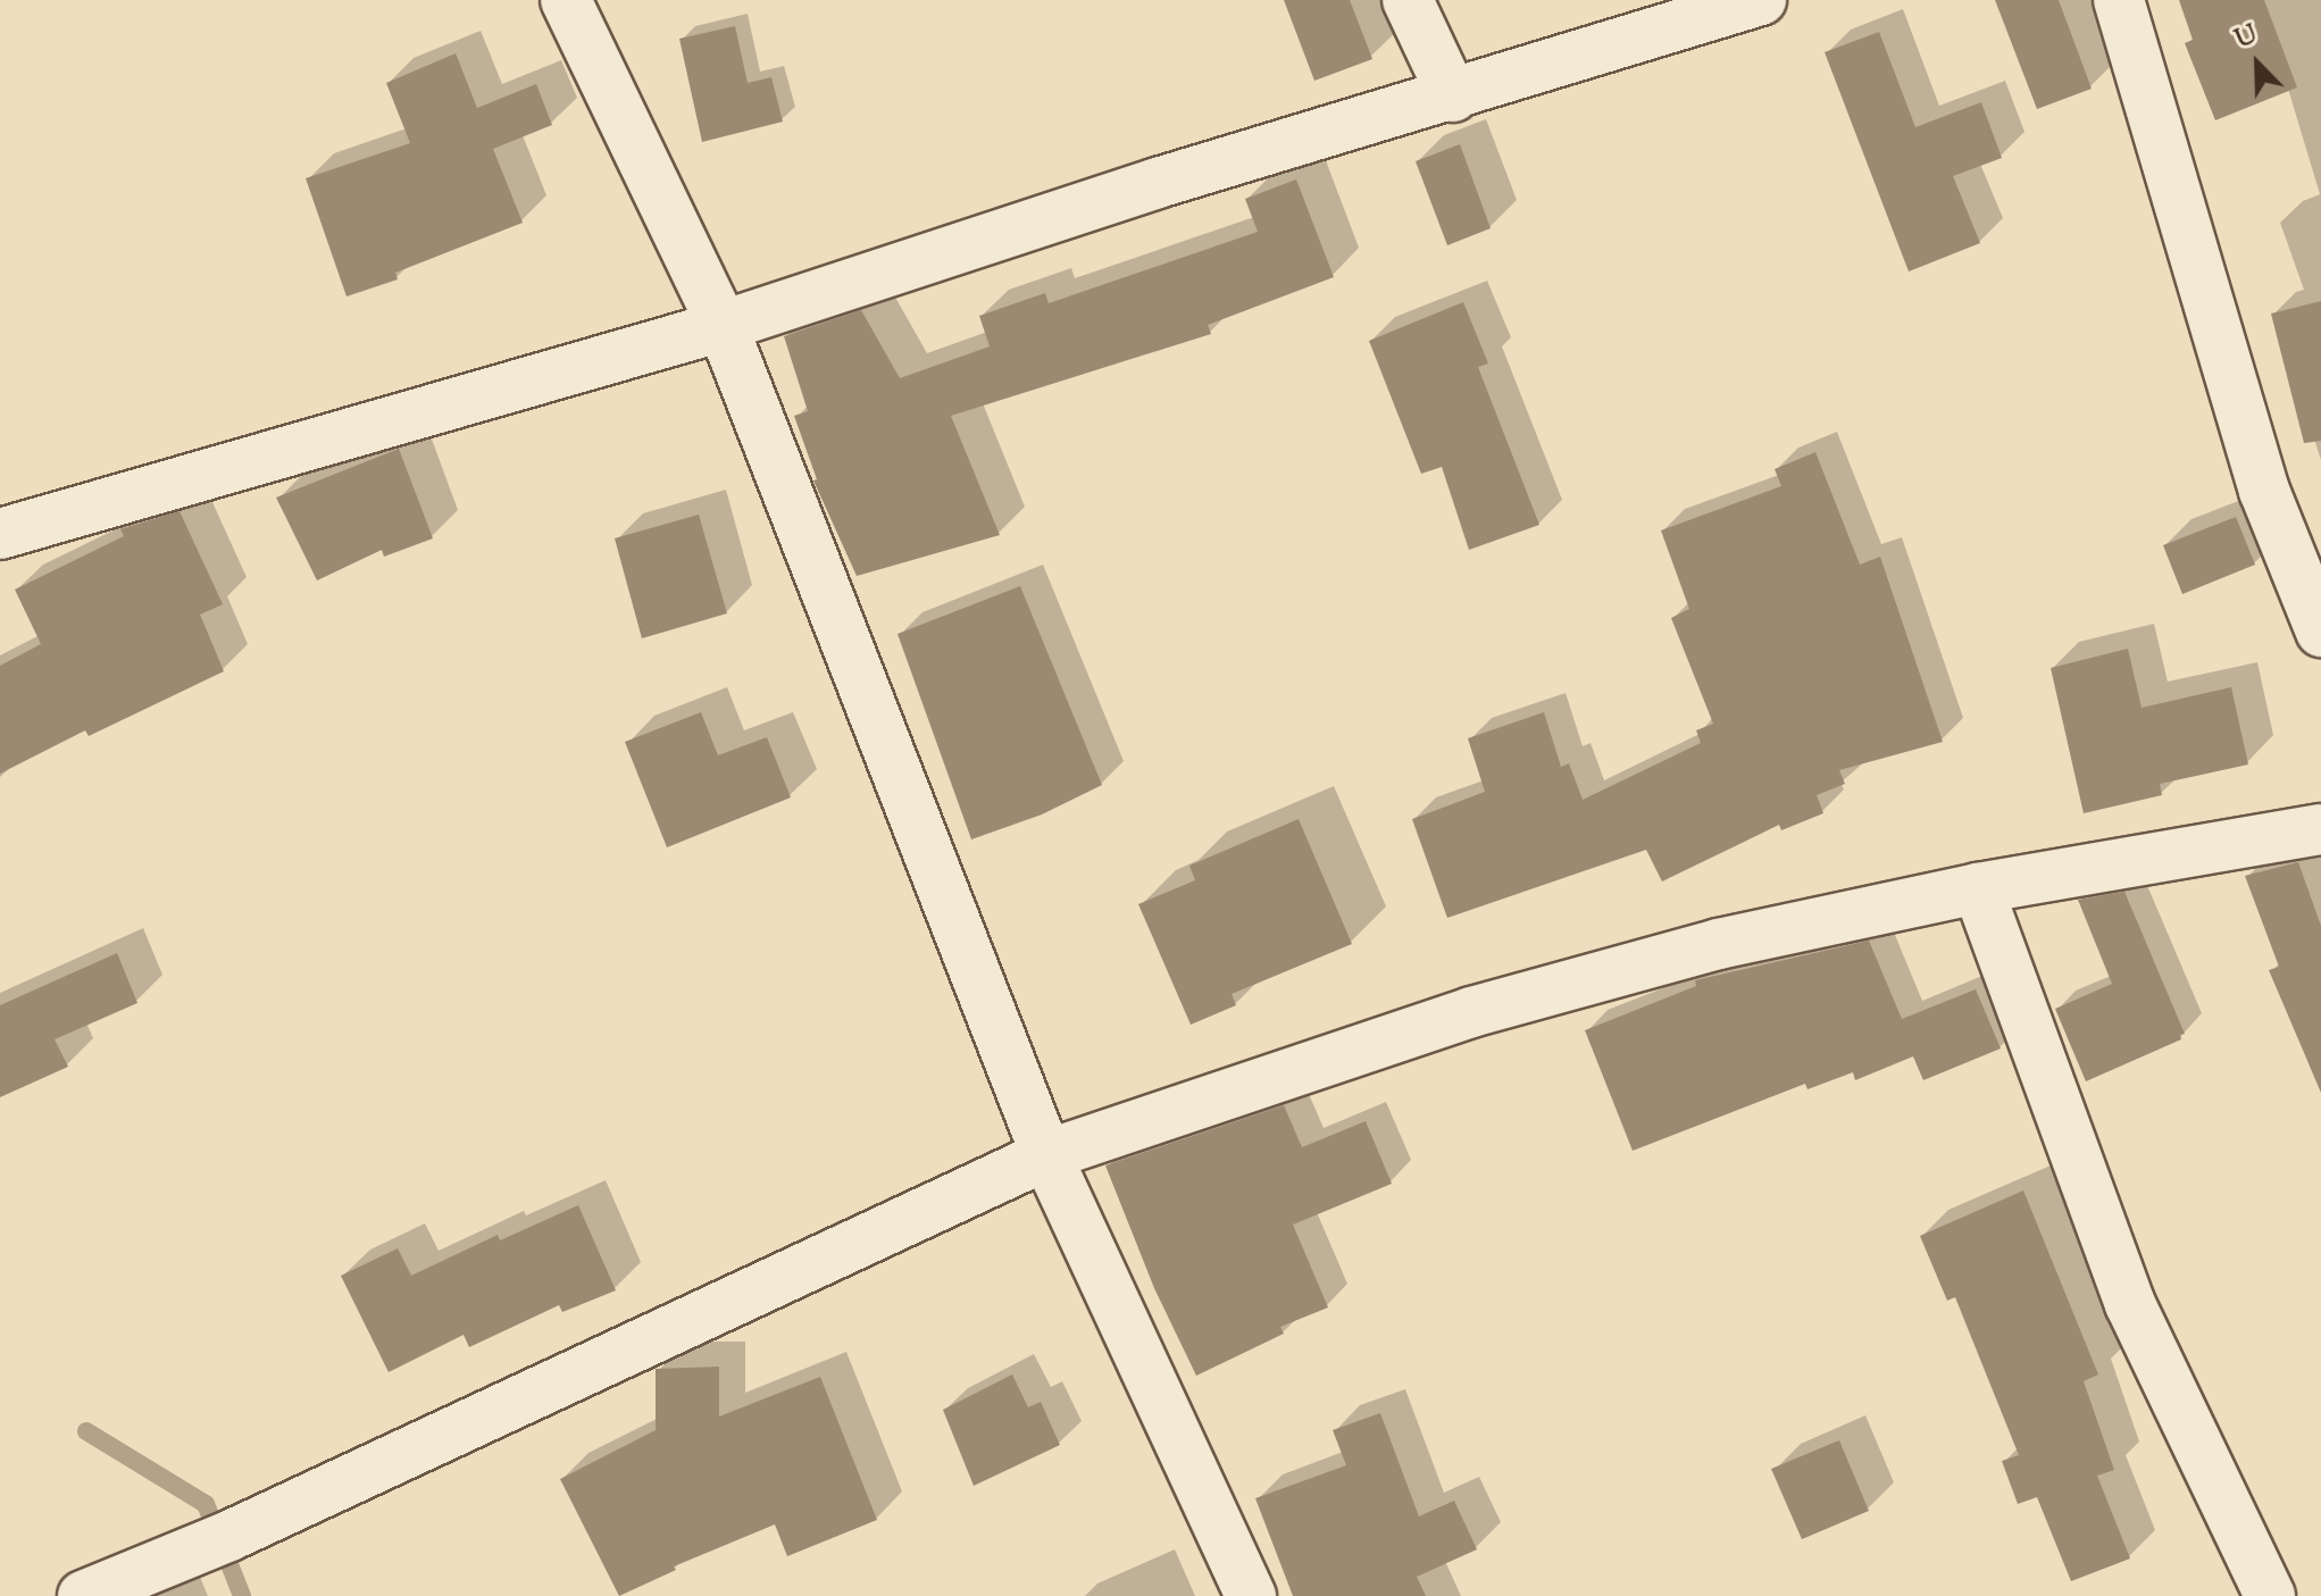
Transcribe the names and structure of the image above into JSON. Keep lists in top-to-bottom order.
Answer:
{
  "north": "top left"
}
